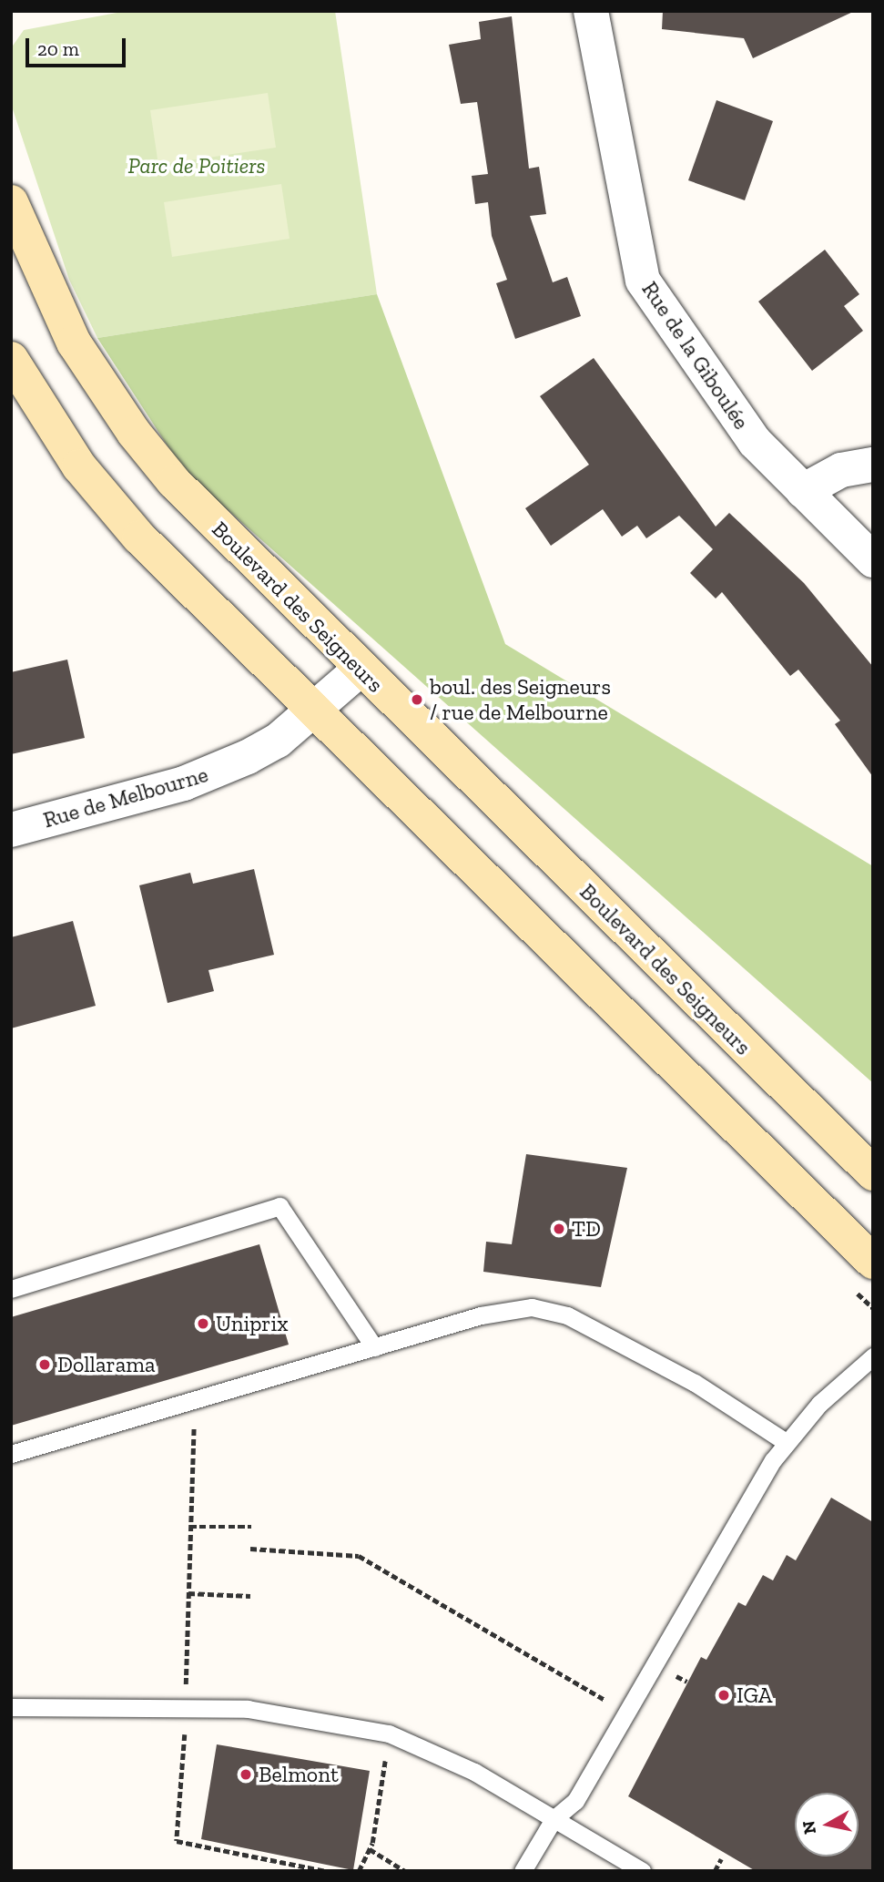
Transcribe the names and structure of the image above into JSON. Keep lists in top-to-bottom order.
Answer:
{
  "streets": {
    "street": ["Rue de la Giboulée", "Boulevard des Seigneurs", "Rue de Melbourne"]
  },
  "crossings": [
    ["Boulevard des Seigneurs", "Rue de Melbourne"]
  ],
  "parks": ["Parc de Poitiers"],
  "places": [
    "boul. des Seigneurs / rue de Melbourne",
    "TD",
    "Uniprix",
    "Dollarama",
    "IGA",
    "Belmont"
  ],
  "scale_bar": "20 m",
  "north": "left"
}
